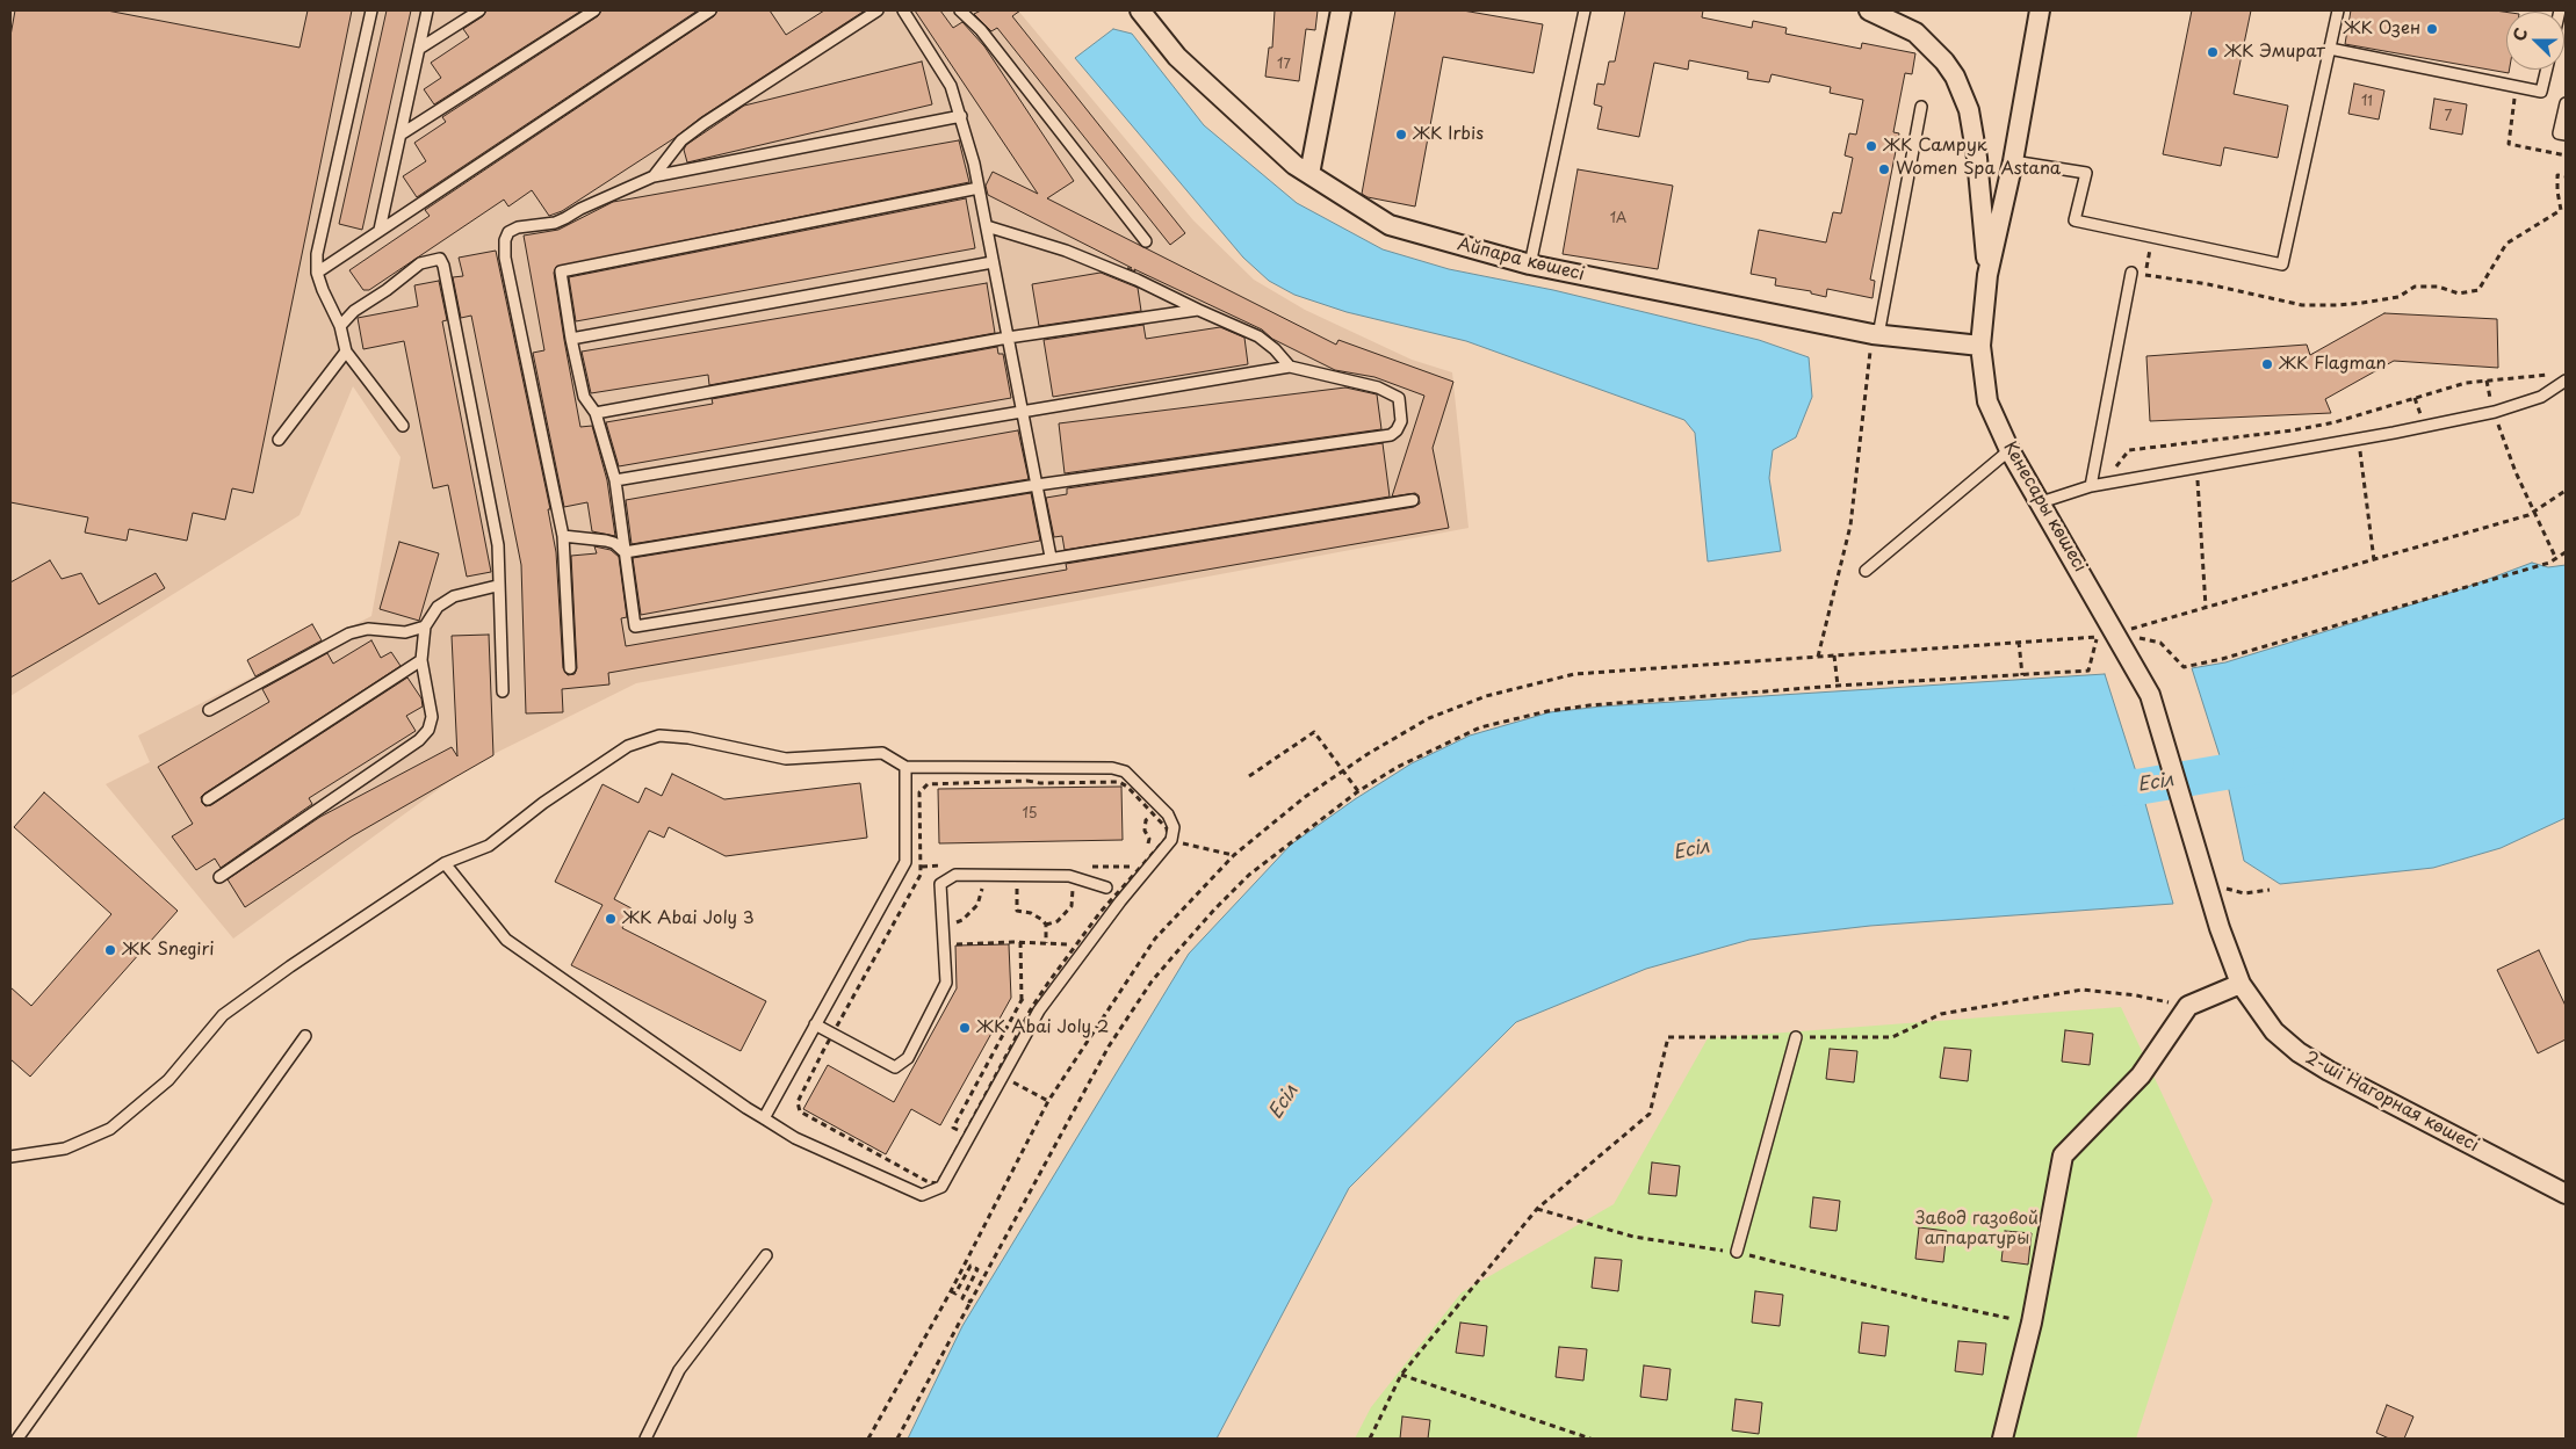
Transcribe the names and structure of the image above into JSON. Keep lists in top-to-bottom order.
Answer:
{
  "streets": {
    "street": ["Айпара көшесі", "Кенесары көшесі", "2-ші Нагорная көшесі"]
  },
  "crossings": [
    ["Айпара көшесі", "Кенесары көшесі"],
    ["Кенесары көшесі", "2-ші Нагорная көшесі"]
  ],
  "water": ["Есіл"],
  "parks": ["Завод газовой аппаратуры"],
  "places": [
    "ЖК Озен",
    "ЖК Эмират",
    "ЖК Irbis",
    "ЖК Самрук",
    "Women Spa Astana",
    "ЖК Flagman",
    "ЖК Abai Joly 3",
    "ЖК Snegiri",
    "ЖК Abai Joly 2"
  ],
  "house_numbers": [
    "17",
    "11",
    "7",
    "1А",
    "15"
  ],
  "north": "left"
}
